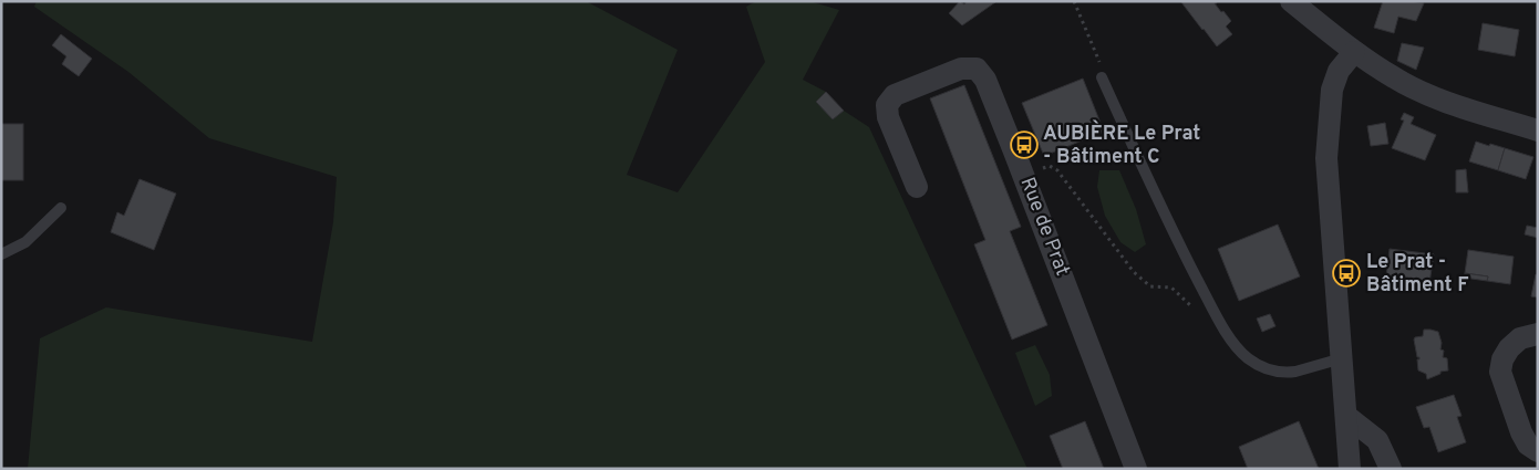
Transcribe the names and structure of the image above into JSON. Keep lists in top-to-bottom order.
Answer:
{
  "streets": {
    "street": ["Rue de Prat"]
  },
  "places": {
    "bus stop": ["AUBIÈRE Le Prat - Bâtiment C", "Le Prat - Bâtiment F"]
  }
}
